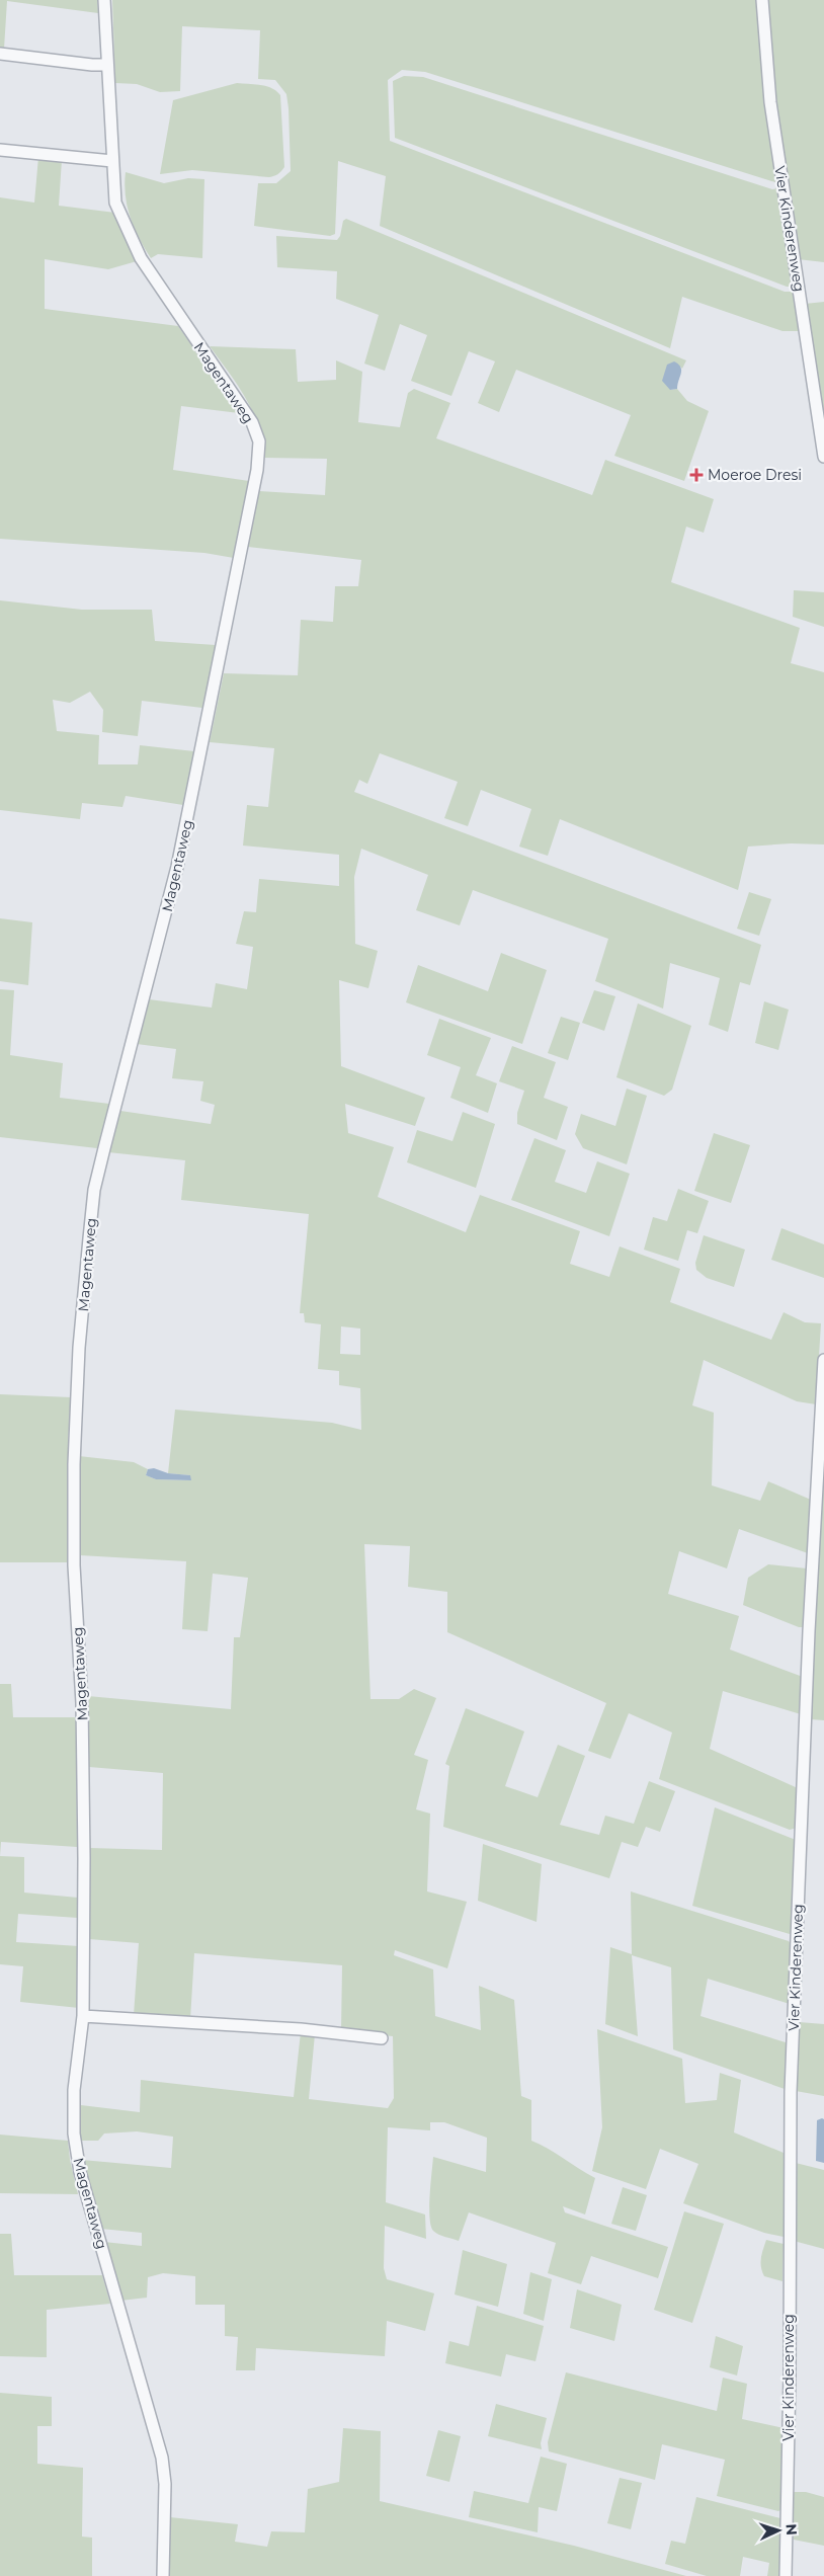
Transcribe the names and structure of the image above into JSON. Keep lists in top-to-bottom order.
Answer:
{
  "streets": {
    "street": ["Vier Kinderenweg", "Magentaweg"]
  },
  "places": {
    "health": ["Moeroe Dresi"]
  },
  "north": "right"
}
